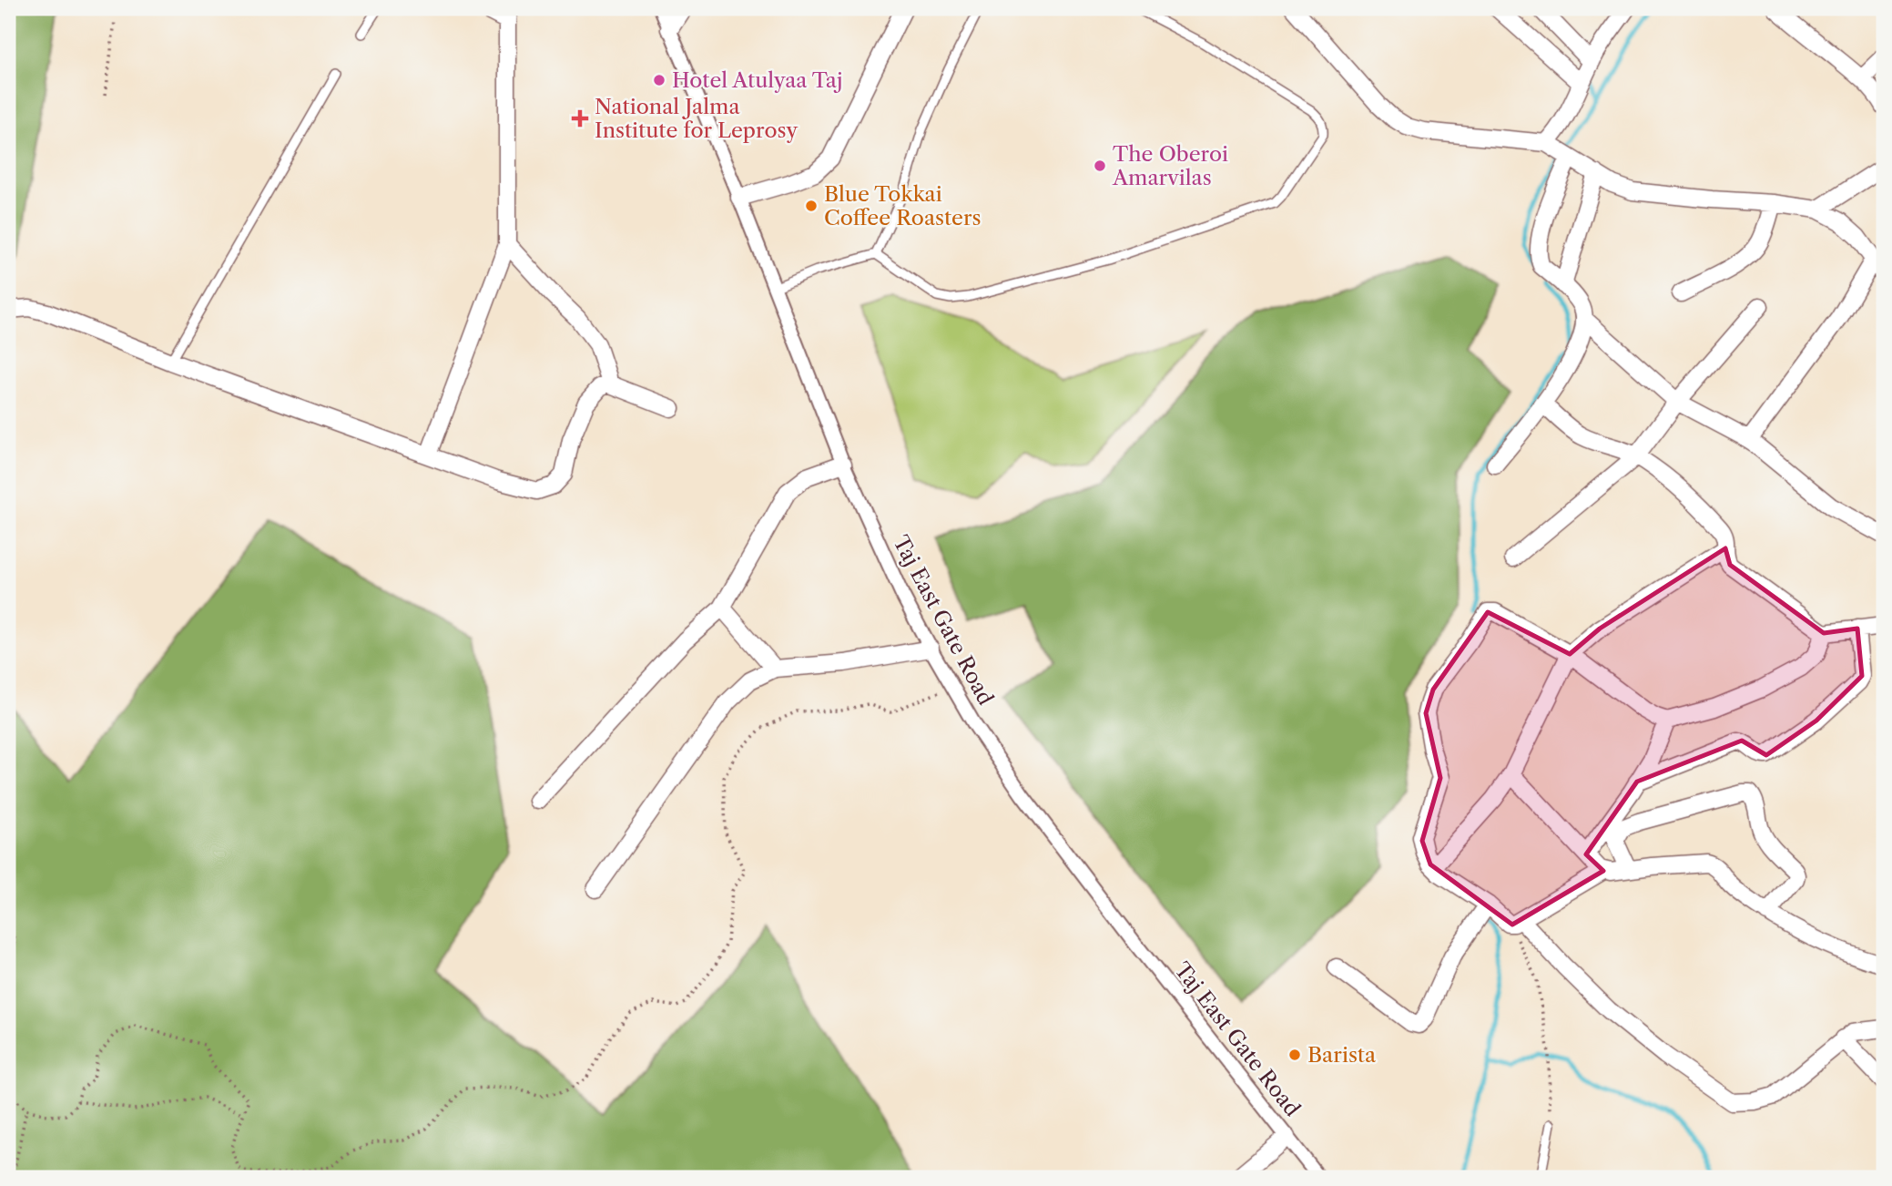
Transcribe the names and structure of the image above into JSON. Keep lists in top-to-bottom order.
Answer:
{
  "streets": {
    "street": ["Taj East Gate Road"]
  },
  "places": {
    "other": [
      "Hotel Atulyaa Taj",
      "The Oberoi Amarvilas",
      "Blue Tokkai Coffee Roasters",
      "Barista"
    ],
    "health": ["National Jalma Institute for Leprosy"]
  }
}
